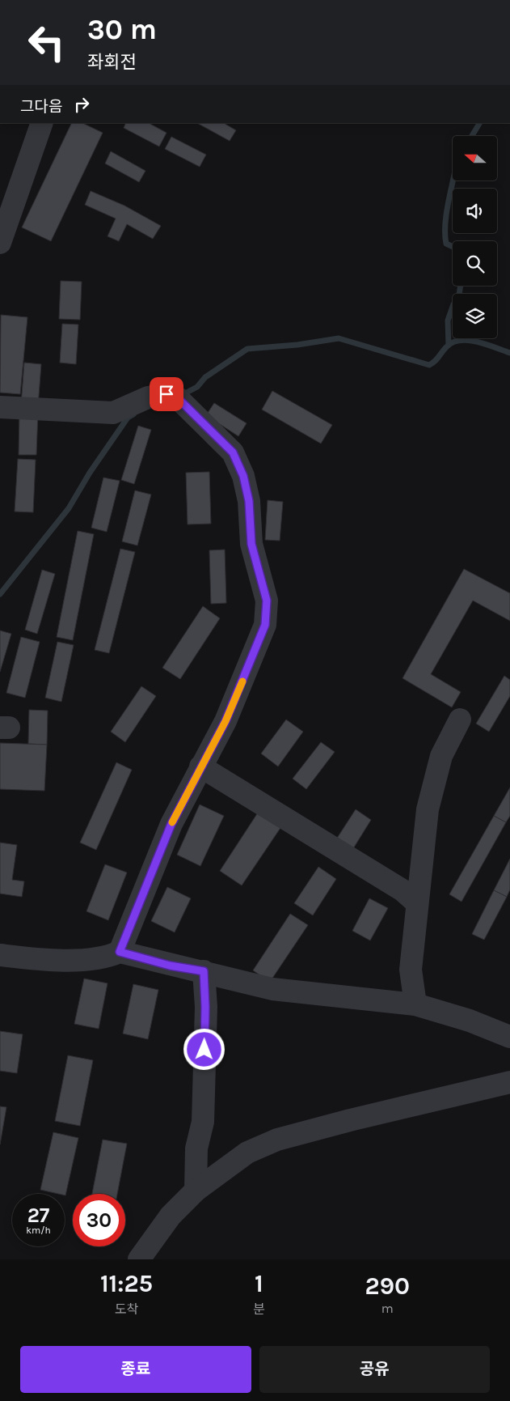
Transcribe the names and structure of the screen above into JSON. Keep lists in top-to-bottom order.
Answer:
{
  "north": "left",
  "page": {
    "turn": ["30 m", "좌회전"],
    "then": "그다음",
    "speed": "27 km/h",
    "limit": "30",
    "eta": [
      "11:25",
      "도착",
      "1",
      "분",
      "290",
      "m"
    ],
    "buttons": ["종료", "공유"]
  }
}
